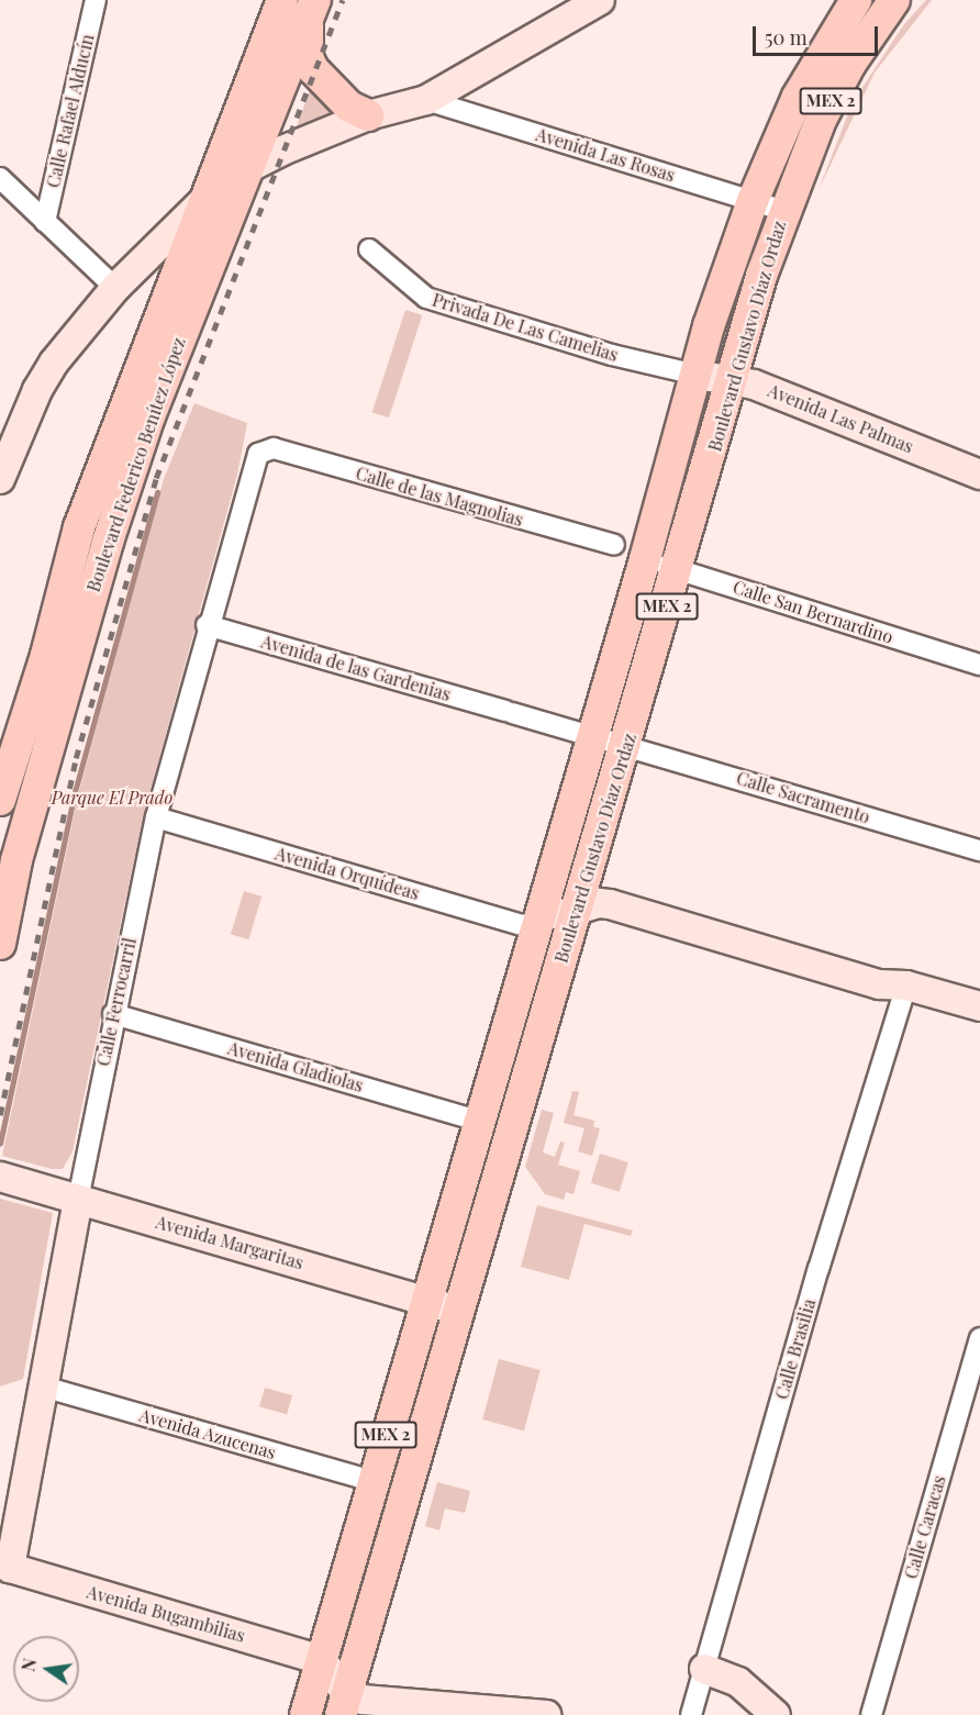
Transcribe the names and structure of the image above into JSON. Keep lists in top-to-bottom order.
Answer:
{
  "streets": {
    "main road": ["MEX 2", "Boulevard Gustavo Díaz Ordaz", "Boulevard Federico Benítez López"],
    "street": [
      "Calle Rafael Alducín",
      "Avenida Las Rosas",
      "Privada De Las Camelias",
      "Avenida Las Palmas",
      "Calle de las Magnolias",
      "Calle San Bernardino",
      "Avenida de las Gardenias",
      "Calle Sacramento",
      "Avenida Orquídeas",
      "Calle Ferrocarril",
      "Avenida Gladiolas",
      "Avenida Margaritas",
      "Calle Brasilia",
      "Avenida Azucenas",
      "Calle Caracas",
      "Avenida Bugambilias"
    ]
  },
  "crossings": [
    ["Avenida Las Rosas", "Boulevard Gustavo Díaz Ordaz"],
    ["Privada De Las Camelias", "Boulevard Gustavo Díaz Ordaz"],
    ["Privada De Las Camelias", "Avenida Las Palmas"],
    ["Boulevard Gustavo Díaz Ordaz", "Avenida Las Palmas"],
    ["Boulevard Gustavo Díaz Ordaz", "Calle San Bernardino"],
    ["Boulevard Gustavo Díaz Ordaz", "Avenida de las Gardenias"],
    ["Boulevard Gustavo Díaz Ordaz", "Calle Sacramento"],
    ["Boulevard Gustavo Díaz Ordaz", "Avenida Orquídeas"],
    ["Boulevard Gustavo Díaz Ordaz", "Avenida Gladiolas"],
    ["Boulevard Gustavo Díaz Ordaz", "Avenida Margaritas"],
    ["Boulevard Gustavo Díaz Ordaz", "Avenida Azucenas"],
    ["Boulevard Gustavo Díaz Ordaz", "Avenida Bugambilias"],
    ["Calle de las Magnolias", "Calle Ferrocarril"],
    ["Avenida de las Gardenias", "Calle Sacramento"],
    ["Avenida de las Gardenias", "Calle Ferrocarril"],
    ["Avenida Orquídeas", "Calle Ferrocarril"],
    ["Calle Ferrocarril", "Avenida Gladiolas"],
    ["Calle Ferrocarril", "Avenida Margaritas"],
    ["Calle Ferrocarril", "Avenida Azucenas"],
    ["Calle Ferrocarril", "Avenida Bugambilias"]
  ],
  "parks": ["Parque El Prado"],
  "scale_bar": "50 m",
  "north": "left"
}
